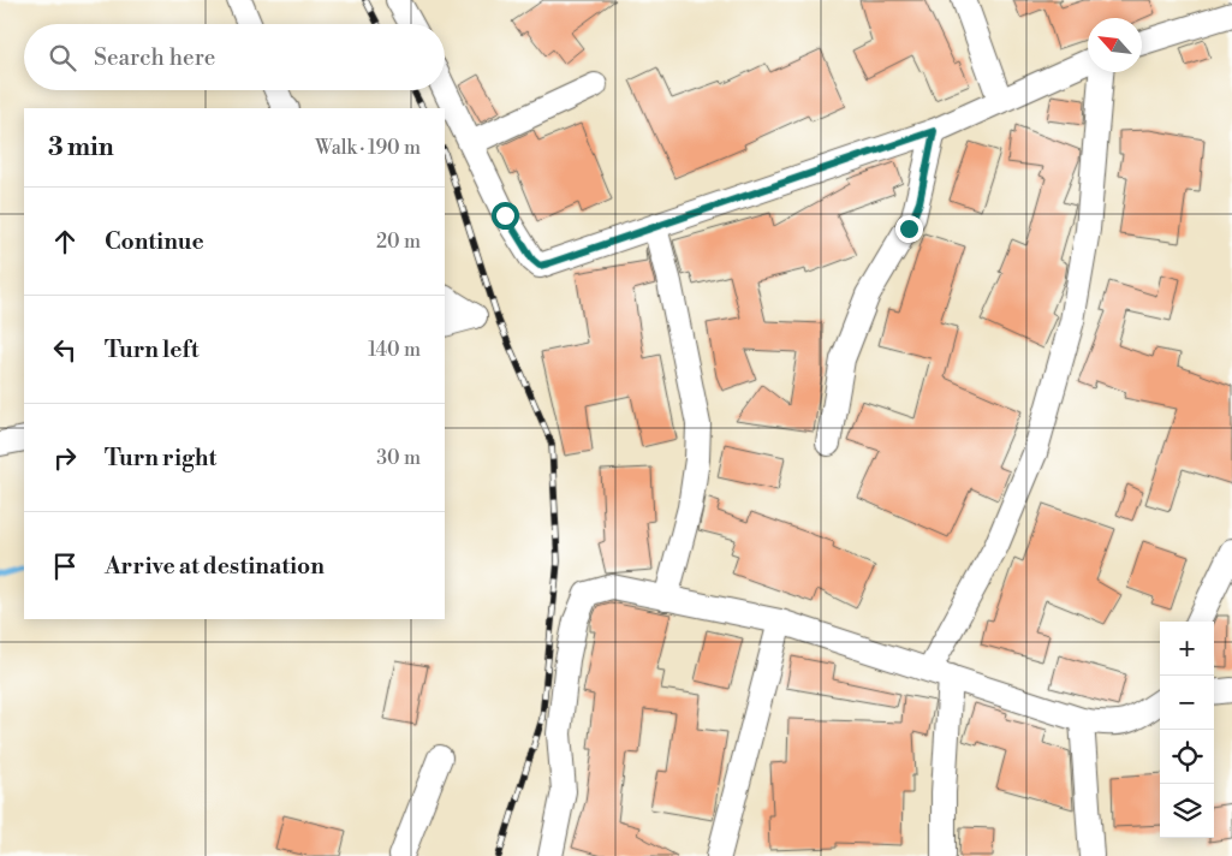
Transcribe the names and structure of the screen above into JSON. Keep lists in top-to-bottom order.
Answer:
{
  "north": "top left",
  "page": {
    "search": "Search here",
    "heading": ["3 min", "Walk · 190 m"],
    "list": [
      ["Continue", "20 m"],
      ["Turn left", "140 m"],
      ["Turn right", "30 m"],
      "Arrive at destination"
    ],
    "map_buttons": ["+", "−"]
  }
}
